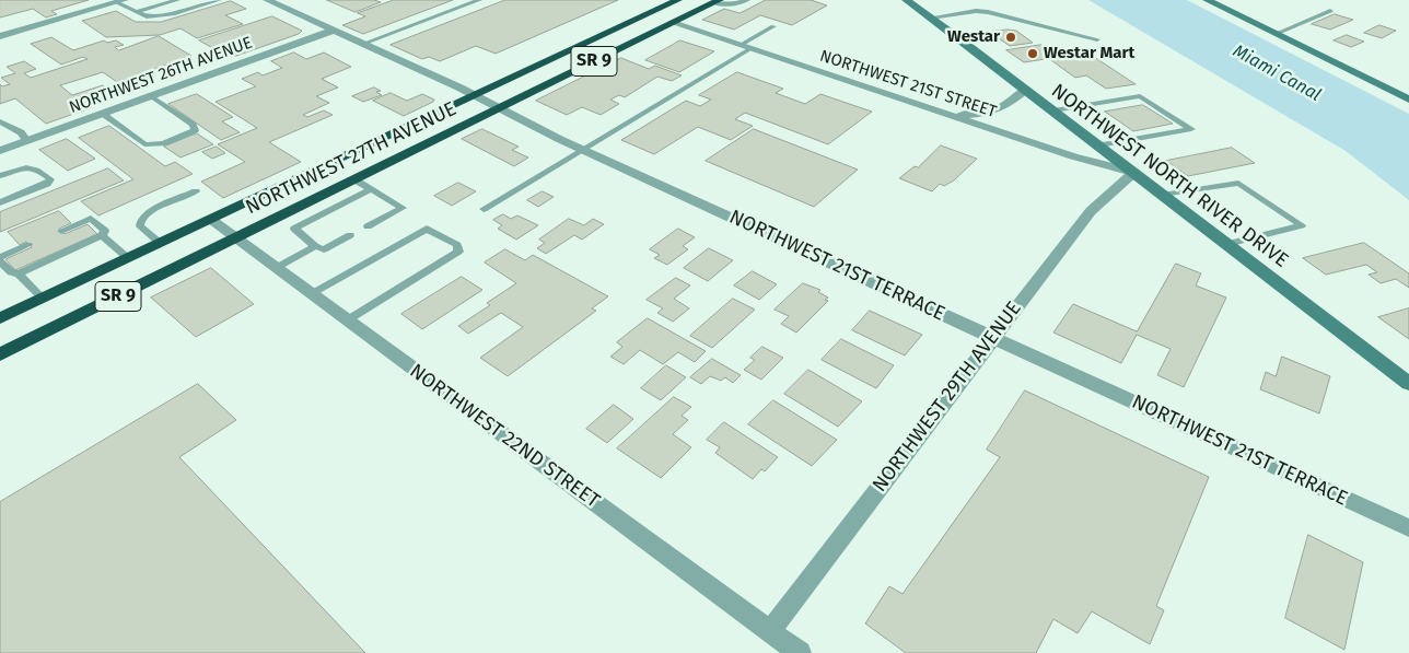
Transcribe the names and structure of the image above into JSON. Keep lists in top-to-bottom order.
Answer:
{
  "streets": {
    "highway": ["SR 9", "NORTHWEST 27TH AVENUE"],
    "main road": ["NORTHWEST NORTH RIVER DRIVE"],
    "street": [
      "NORTHWEST 26TH AVENUE",
      "NORTHWEST 21ST STREET",
      "NORTHWEST 21ST TERRACE",
      "NORTHWEST 29TH AVENUE",
      "NORTHWEST 22ND STREET"
    ]
  },
  "crossings": [
    ["NORTHWEST 26TH AVENUE", "NORTHWEST 21ST TERRACE"],
    ["NORTHWEST 21ST STREET", "NORTHWEST 27TH AVENUE"],
    ["NORTHWEST 21ST STREET", "NORTHWEST NORTH RIVER DRIVE"],
    ["NORTHWEST 21ST STREET", "NORTHWEST 29TH AVENUE"],
    ["NORTHWEST 27TH AVENUE", "NORTHWEST 21ST TERRACE"],
    ["NORTHWEST 27TH AVENUE", "NORTHWEST 22ND STREET"],
    ["NORTHWEST NORTH RIVER DRIVE", "NORTHWEST 29TH AVENUE"],
    ["NORTHWEST 21ST TERRACE", "NORTHWEST 29TH AVENUE"],
    ["NORTHWEST 29TH AVENUE", "NORTHWEST 22ND STREET"]
  ],
  "water": ["Miami Canal"],
  "places": ["Westar", "Westar Mart"]
}
